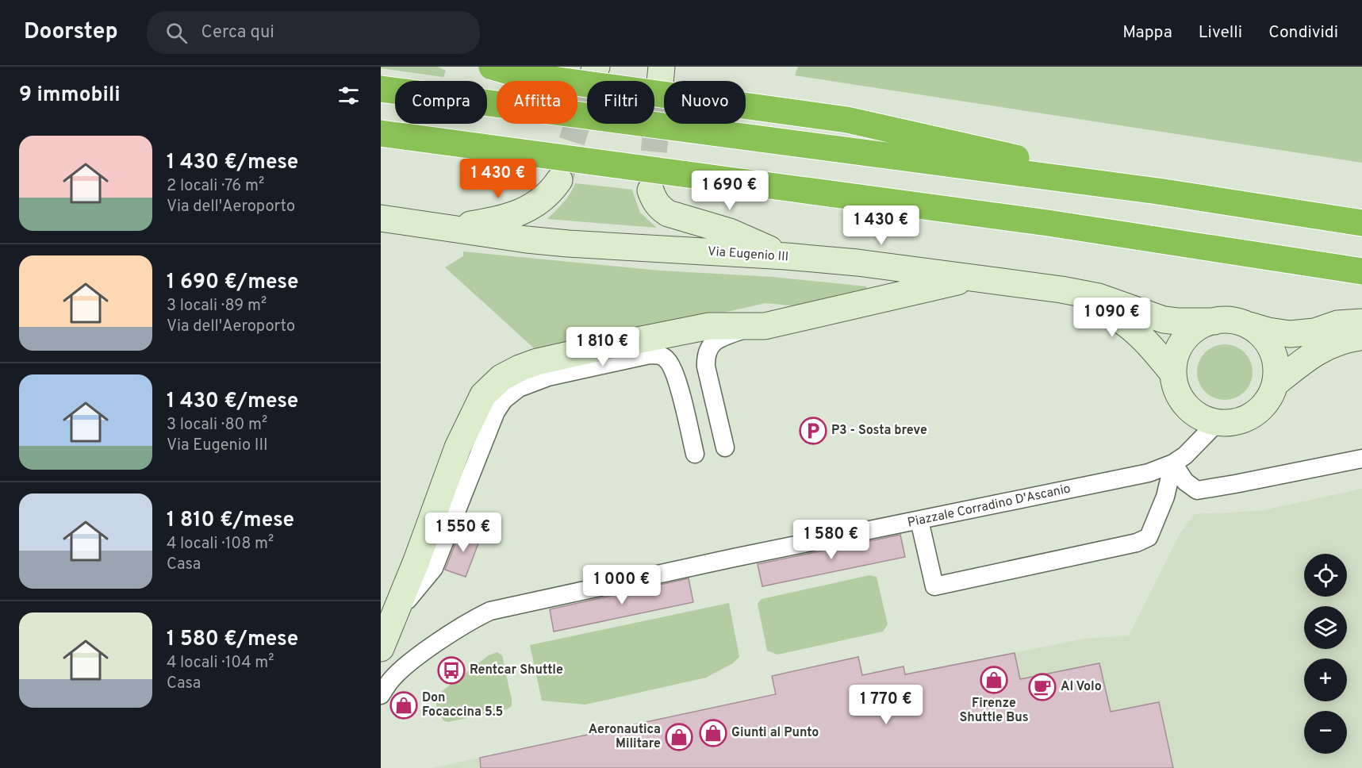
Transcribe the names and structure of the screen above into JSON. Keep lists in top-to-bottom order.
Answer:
{
  "streets": {
    "street": ["Via Eugenio III"],
    "lane": ["Piazzale Corradino D'Ascanio"]
  },
  "crossings": [
    ["Via Eugenio III", "Piazzale Corradino D'Ascanio"]
  ],
  "places": {
    "parking": ["P3 - Sosta breve"],
    "bus stop": ["Rentcar Shuttle"],
    "shop": [
      "Firenze Shuttle Bus",
      "Don Focaccina 5.5",
      "Giunti al Punto",
      "Aeronautica Militare"
    ],
    "cafe": ["Al Volo"]
  },
  "page": {
    "header": "Doorstep",
    "search": "Cerca qui",
    "nav": ["Mappa", "Livelli", "Condividi"],
    "heading": "9 immobili",
    "chip": [
      "Compra",
      "Affitta",
      "Filtri",
      "Nuovo"
    ],
    "list": [
      {
        "name": "1 430 €/mese",
        "note": "2 locali · 76 m² · Via dell'Aeroporto"
      },
      {
        "name": "1 690 €/mese",
        "note": "3 locali · 89 m² · Via dell'Aeroporto"
      },
      {
        "name": "1 430 €/mese",
        "note": "3 locali · 80 m² · Via Eugenio III"
      },
      {
        "name": "1 810 €/mese",
        "note": "4 locali · 108 m² · Casa"
      },
      {
        "name": "1 580 €/mese",
        "note": "4 locali · 104 m² · Casa"
      }
    ],
    "price": [
      "1 430 €",
      "1 690 €",
      "1 430 €",
      "1 090 €",
      "1 810 €",
      "1 550 €",
      "1 580 €",
      "1 000 €",
      "1 770 €"
    ],
    "map_buttons": ["+", "−"]
  }
}
